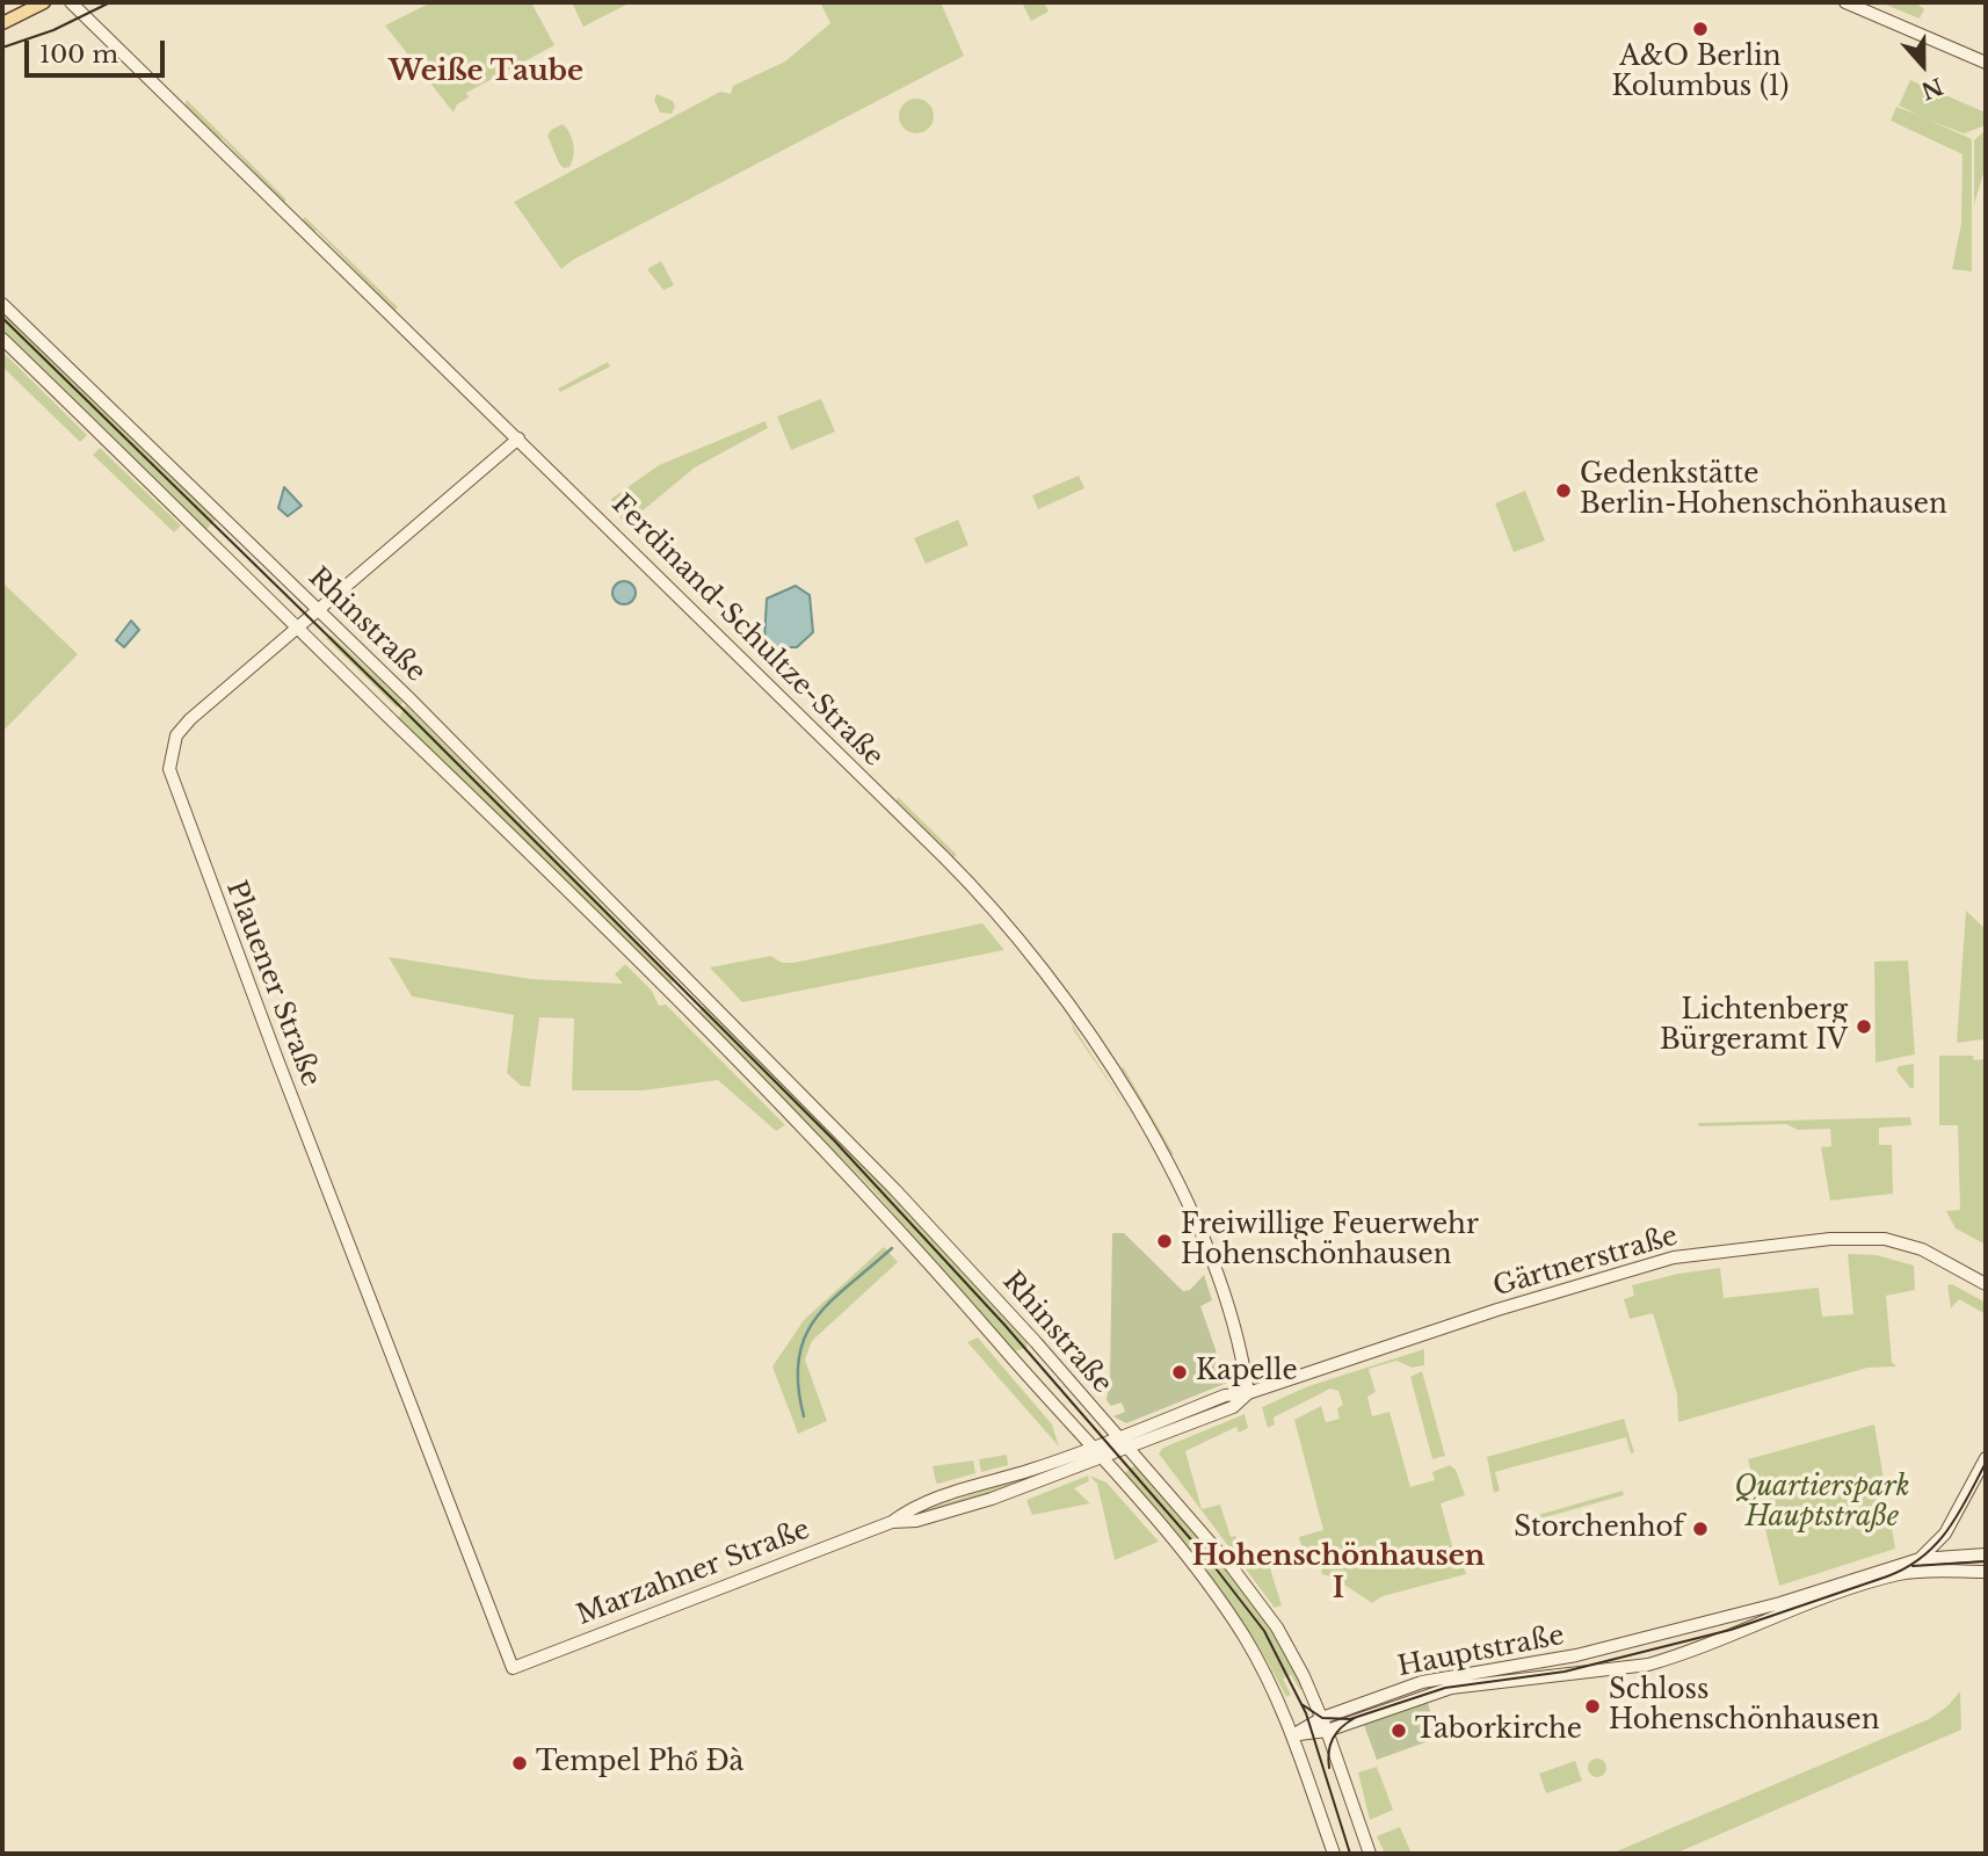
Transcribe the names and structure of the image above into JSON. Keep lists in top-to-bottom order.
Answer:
{
  "streets": {
    "main road": [
      "Rhinstraße",
      "Ferdinand-Schultze-Straße",
      "Plauener Straße",
      "Gärtnerstraße",
      "Marzahner Straße",
      "Hauptstraße"
    ]
  },
  "crossings": [
    ["Rhinstraße", "Plauener Straße"],
    ["Rhinstraße", "Gärtnerstraße"],
    ["Rhinstraße", "Marzahner Straße"],
    ["Rhinstraße", "Hauptstraße"],
    ["Ferdinand-Schultze-Straße", "Plauener Straße"],
    ["Ferdinand-Schultze-Straße", "Gärtnerstraße"],
    ["Plauener Straße", "Marzahner Straße"],
    ["Gärtnerstraße", "Marzahner Straße"]
  ],
  "districts": ["Weiße Taube", "Hohenschönhausen I"],
  "parks": ["Quartierspark Hauptstraße"],
  "places": [
    "A&O Berlin Kolumbus (1)",
    "Gedenkstätte Berlin-Hohenschönhausen",
    "Lichtenberg Bürgeramt IV",
    "Freiwillige Feuerwehr Hohenschönhausen",
    "Kapelle",
    "Storchenhof",
    "Schloss Hohenschönhausen",
    "Taborkirche",
    "Tempel Phổ Đà"
  ],
  "scale_bar": "100 m",
  "north": "bottom"
}
